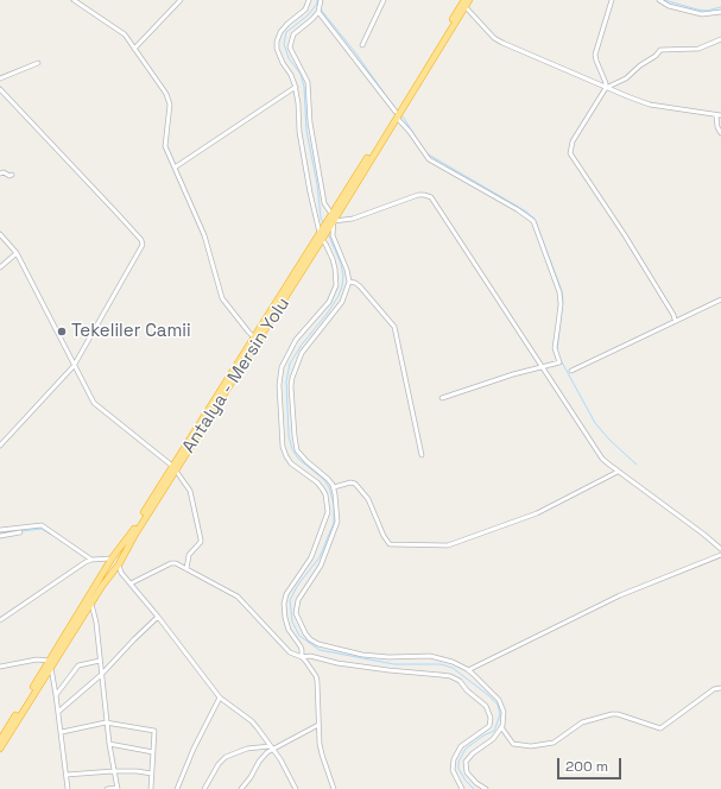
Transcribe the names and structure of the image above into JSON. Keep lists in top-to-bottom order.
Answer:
{
  "streets": {
    "highway": ["Antalya - Mersin Yolu"]
  },
  "places": ["Tekeliler Camii"],
  "scale_bar": "200 m"
}
